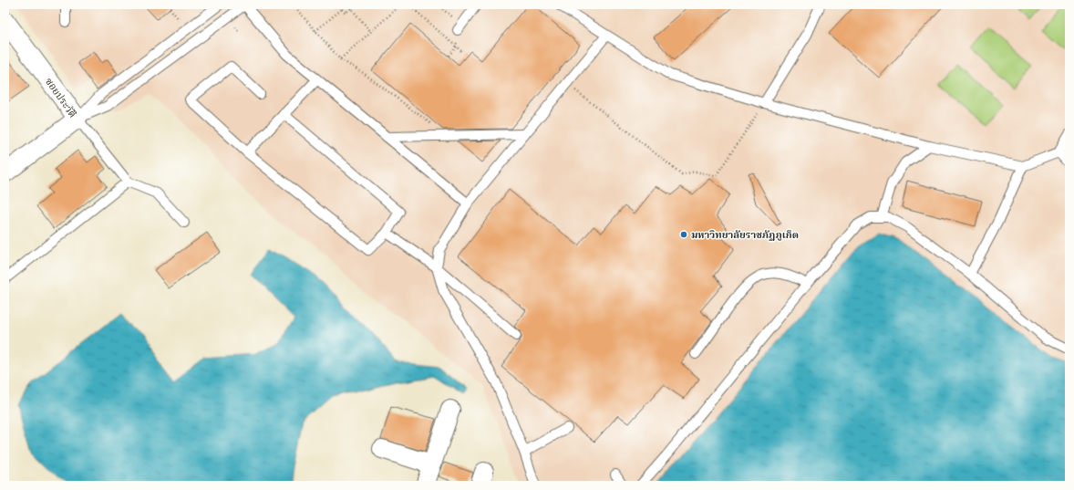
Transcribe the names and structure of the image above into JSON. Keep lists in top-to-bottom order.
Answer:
{
  "streets": {
    "street": ["ซอยประวัติ"]
  },
  "places": ["มหาวิทยาลัยราชภัฏภูเก็ต"]
}
